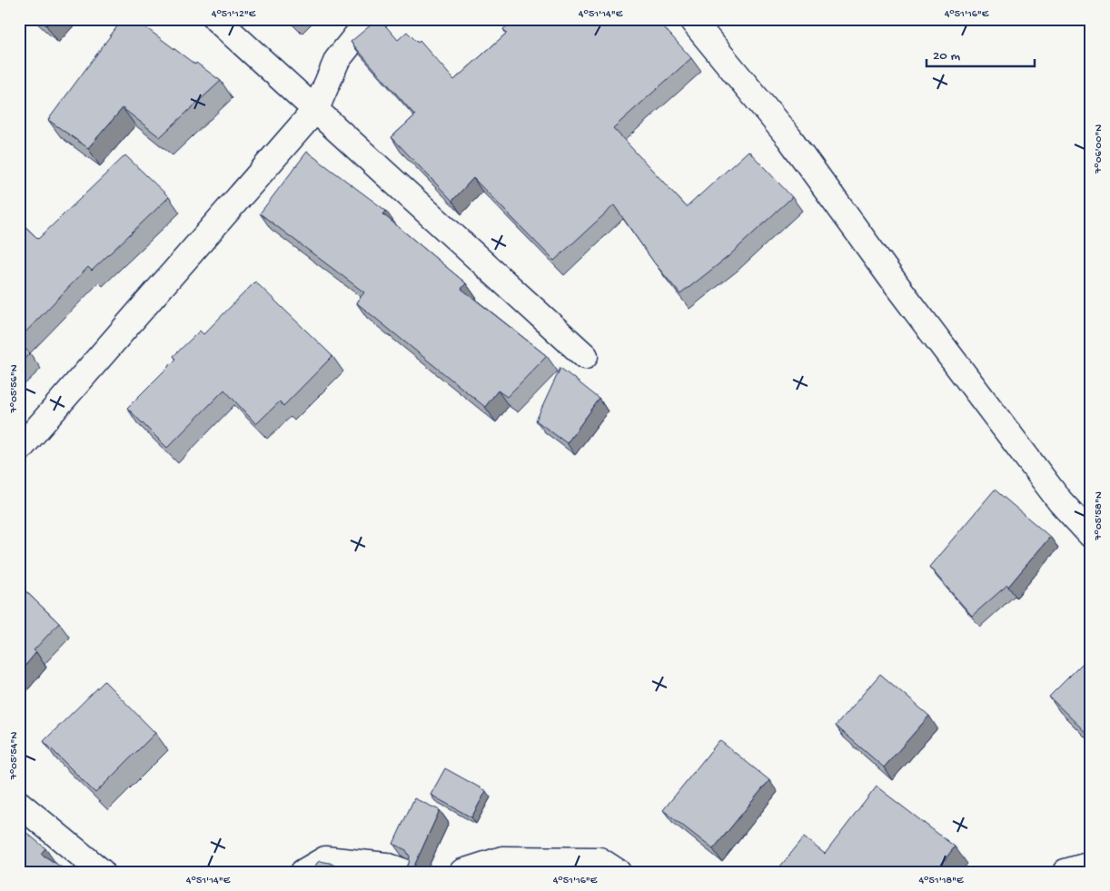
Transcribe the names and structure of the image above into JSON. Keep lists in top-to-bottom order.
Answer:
{
  "scale_bar": "20 m",
  "coordinates": [
    "4°51'12\"E",
    "4°51'14\"E",
    "4°51'16\"E",
    "7°06'00\"N",
    "7°05'56\"N",
    "7°05'58\"N",
    "7°05'54\"N",
    "4°51'18\"E"
  ]
}
